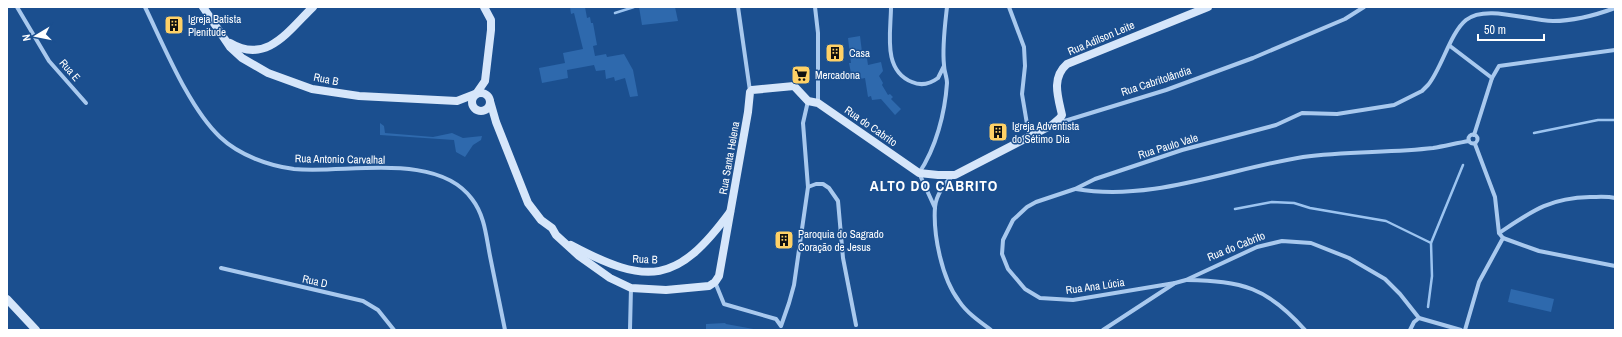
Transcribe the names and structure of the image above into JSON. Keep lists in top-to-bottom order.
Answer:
{
  "streets": {
    "street": [
      "Rua Adilson Leite",
      "Rua E",
      "Rua B",
      "Rua Cabritolândia",
      "Rua do Cabrito",
      "Rua Paulo Vale",
      "Rua Santa Helena",
      "Rua Antonio Carvalhal",
      "Rua D",
      "Rua Ana Lúcia"
    ]
  },
  "crossings": [
    ["Rua Adilson Leite", "Rua Cabritolândia"],
    ["Rua B", "Rua Santa Helena"],
    ["Rua do Cabrito", "Rua Ana Lúcia"],
    ["Rua Paulo Vale", "Rua Ana Lúcia"]
  ],
  "districts": ["ALTO DO CABRITO"],
  "places": {
    "building": [
      "Igreja Batista Plenitude",
      "Casa",
      "Igreja Adventista do Sétimo Dia",
      "Paroquia do Sagrado Coração de Jesus"
    ],
    "supermarket": ["Mercadona"]
  },
  "scale_bar": "50 m",
  "north": "left"
}
